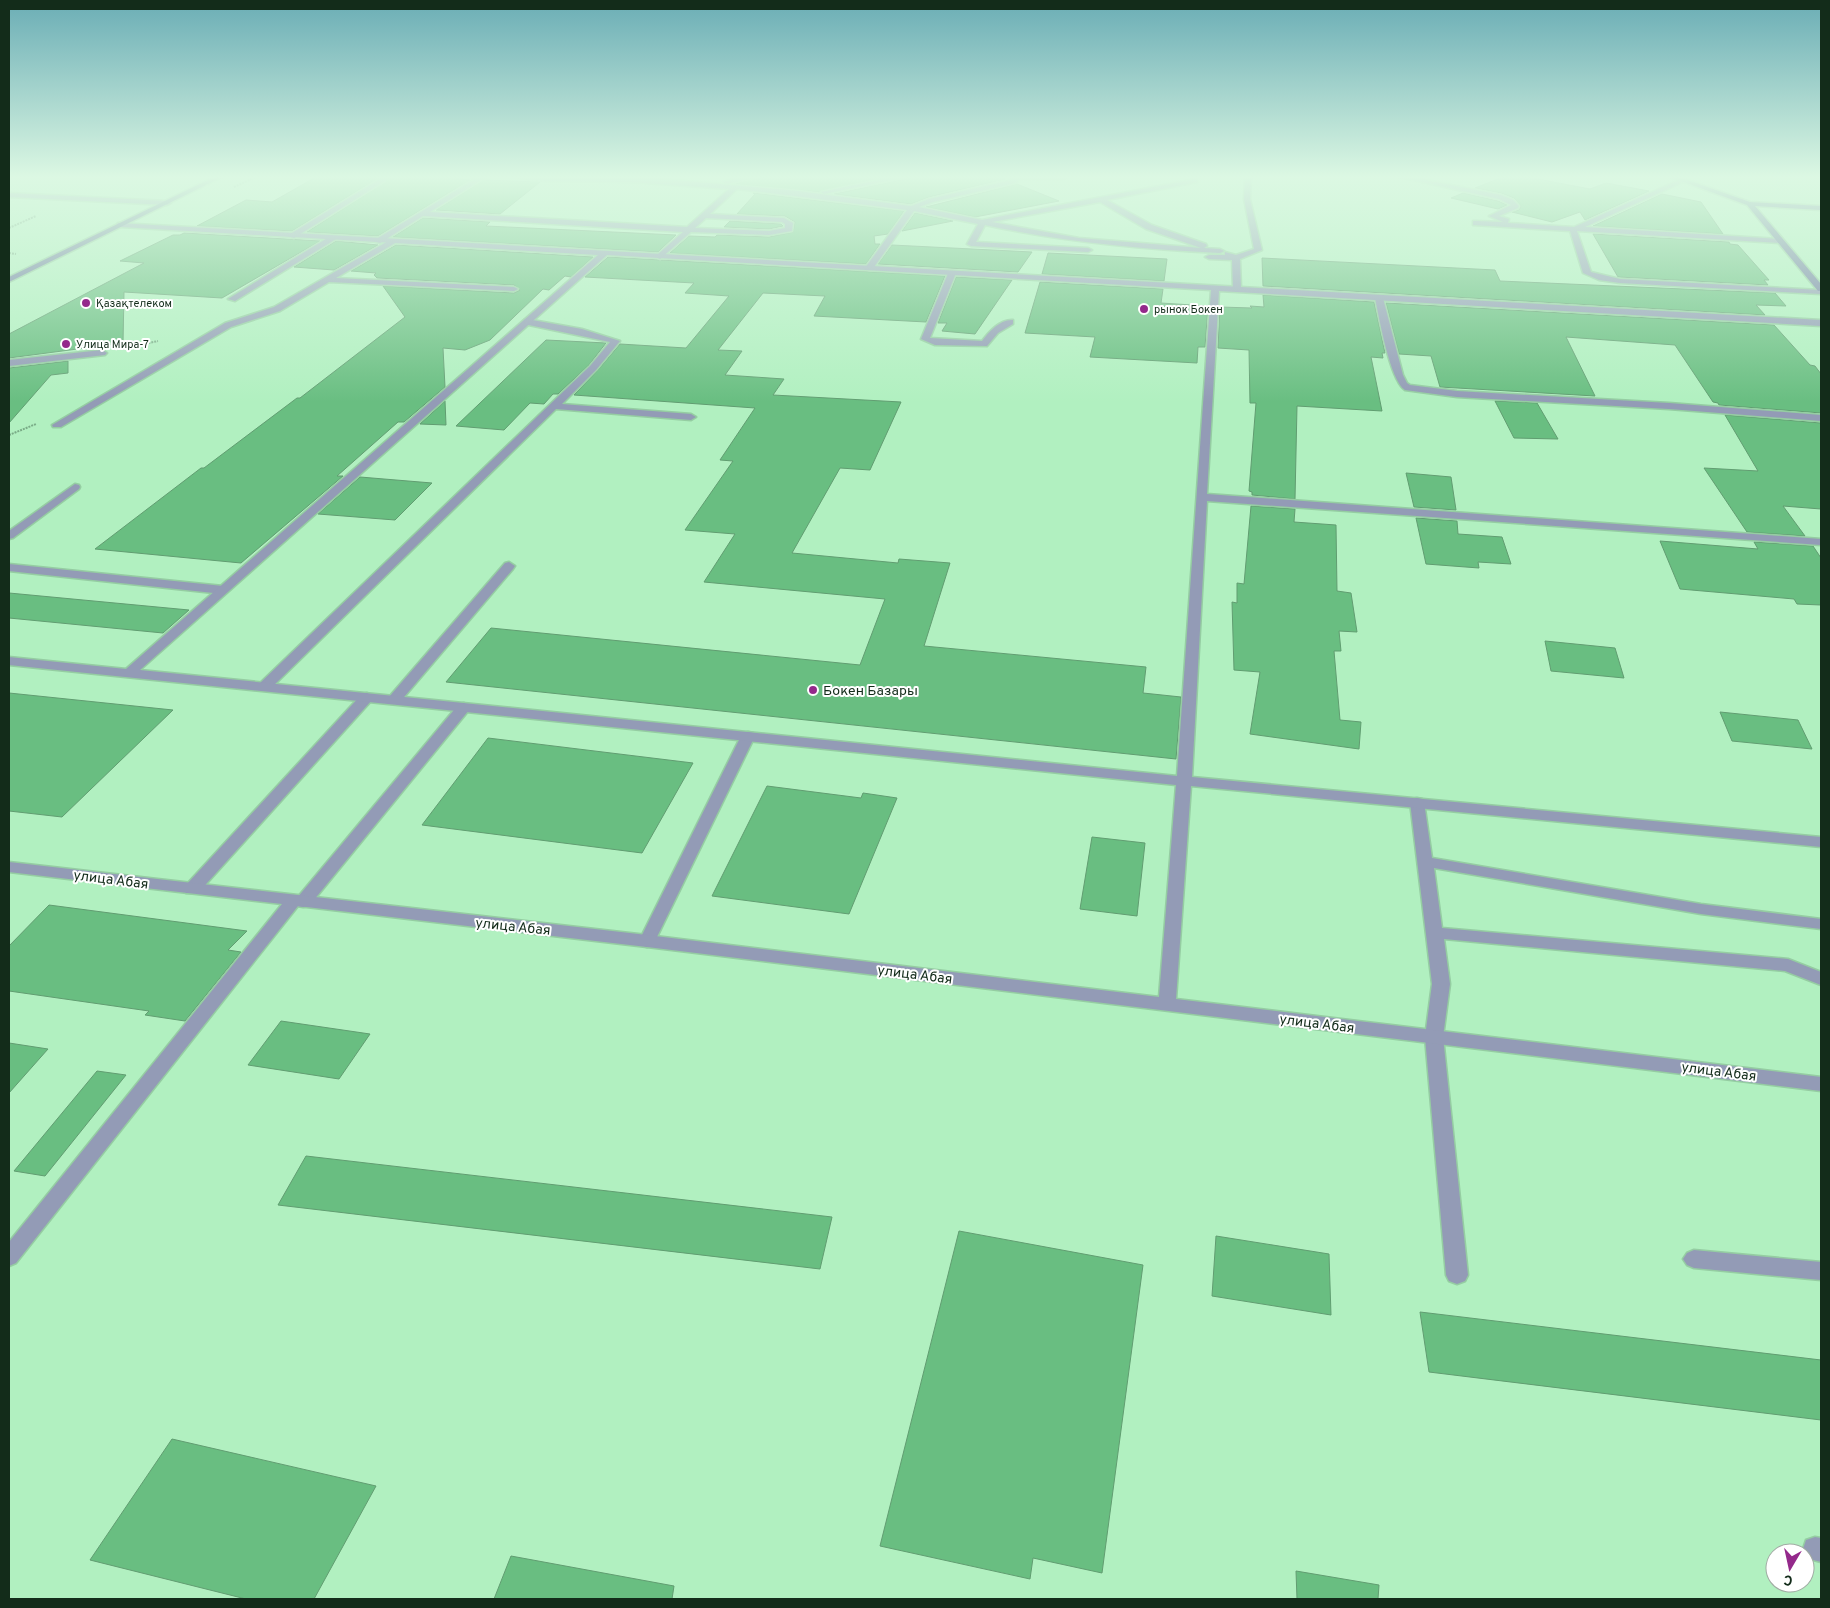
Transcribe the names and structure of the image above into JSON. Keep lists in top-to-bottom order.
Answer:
{
  "streets": {
    "street": ["улица Абая"]
  },
  "places": [
    "Қазақтелеком",
    "рынок Бокен",
    "Улица Мира-7",
    "Бокен Базары"
  ],
  "north": "bottom"
}
